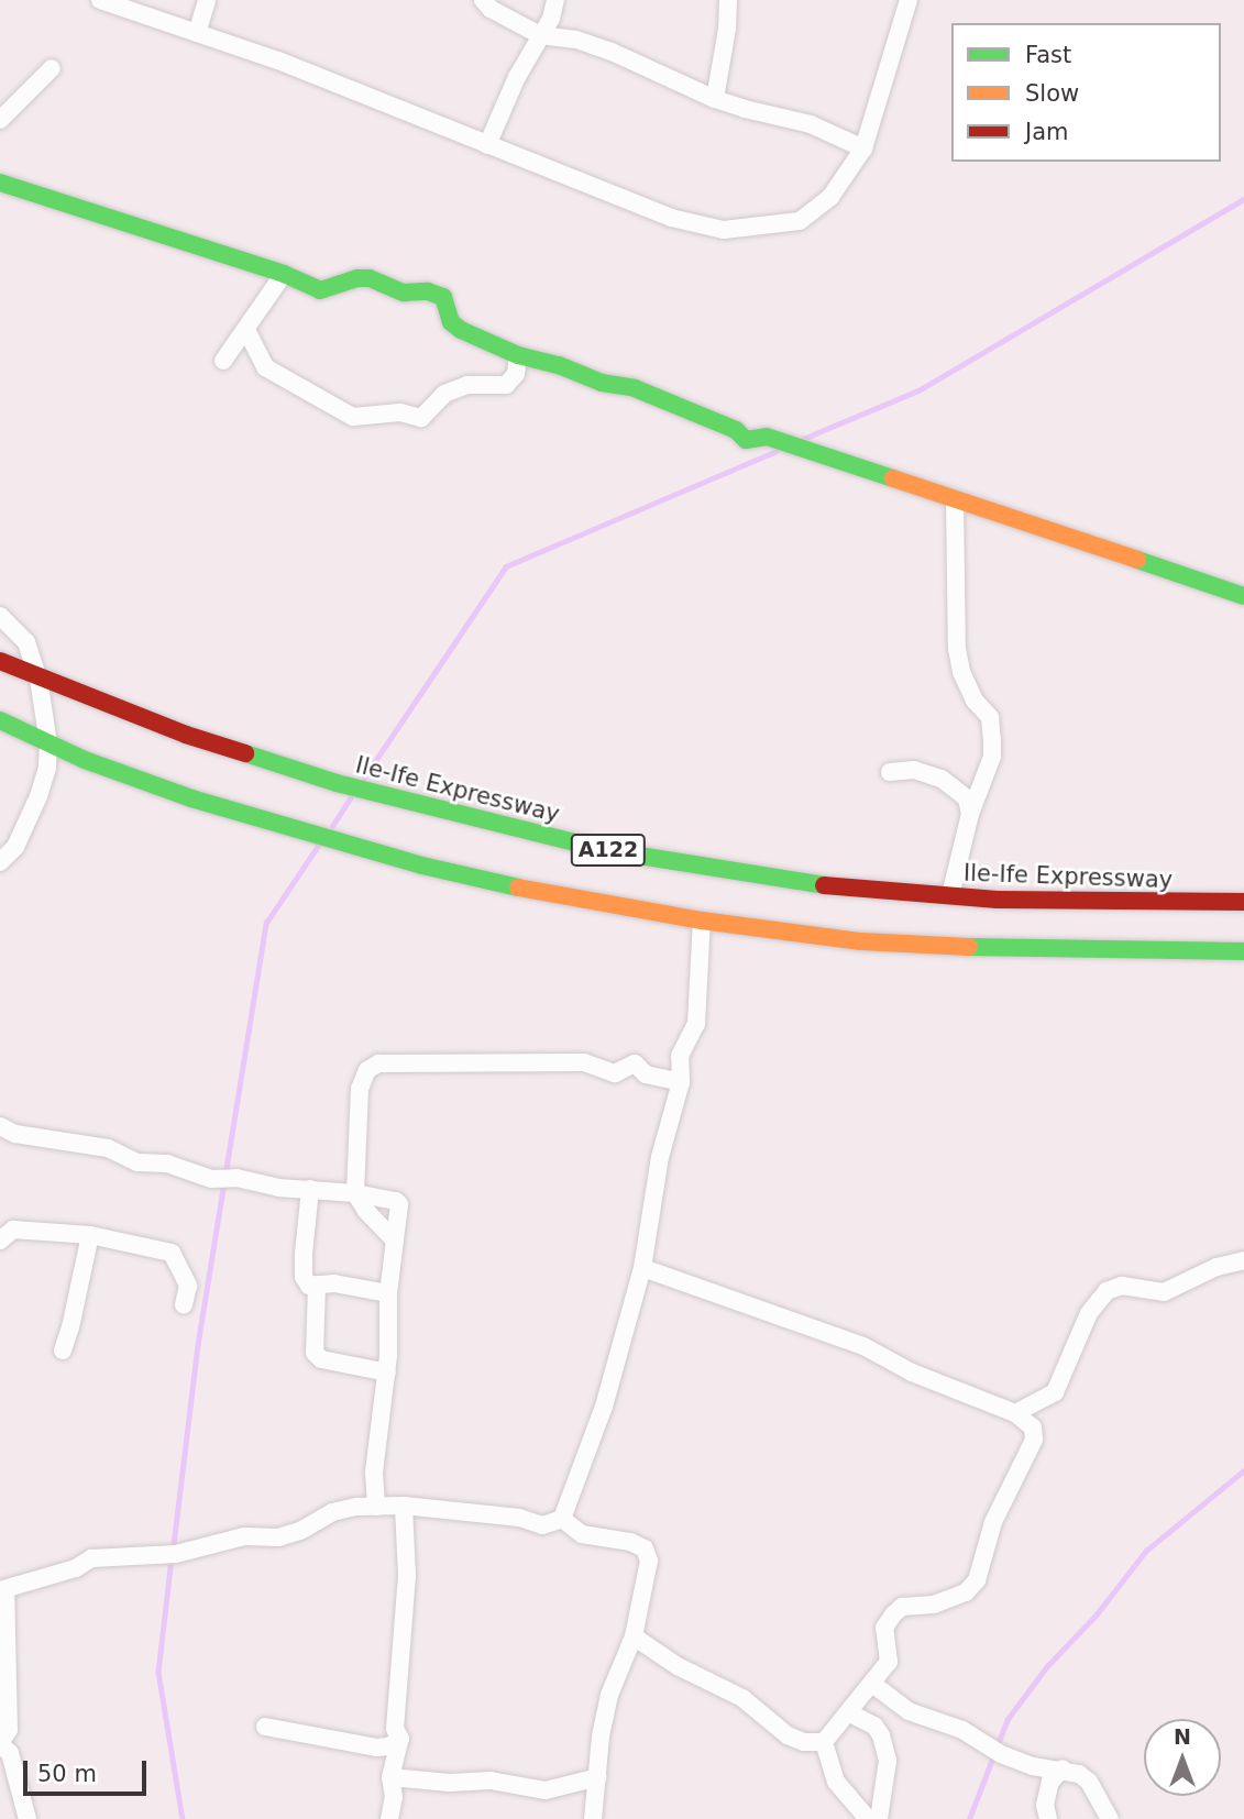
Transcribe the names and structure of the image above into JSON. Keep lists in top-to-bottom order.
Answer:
{
  "streets": {
    "main road": ["Ile-Ife Expressway", "A122"]
  },
  "legend": ["Fast", "Slow", "Jam"],
  "scale_bar": "50 m",
  "north": "top"
}
